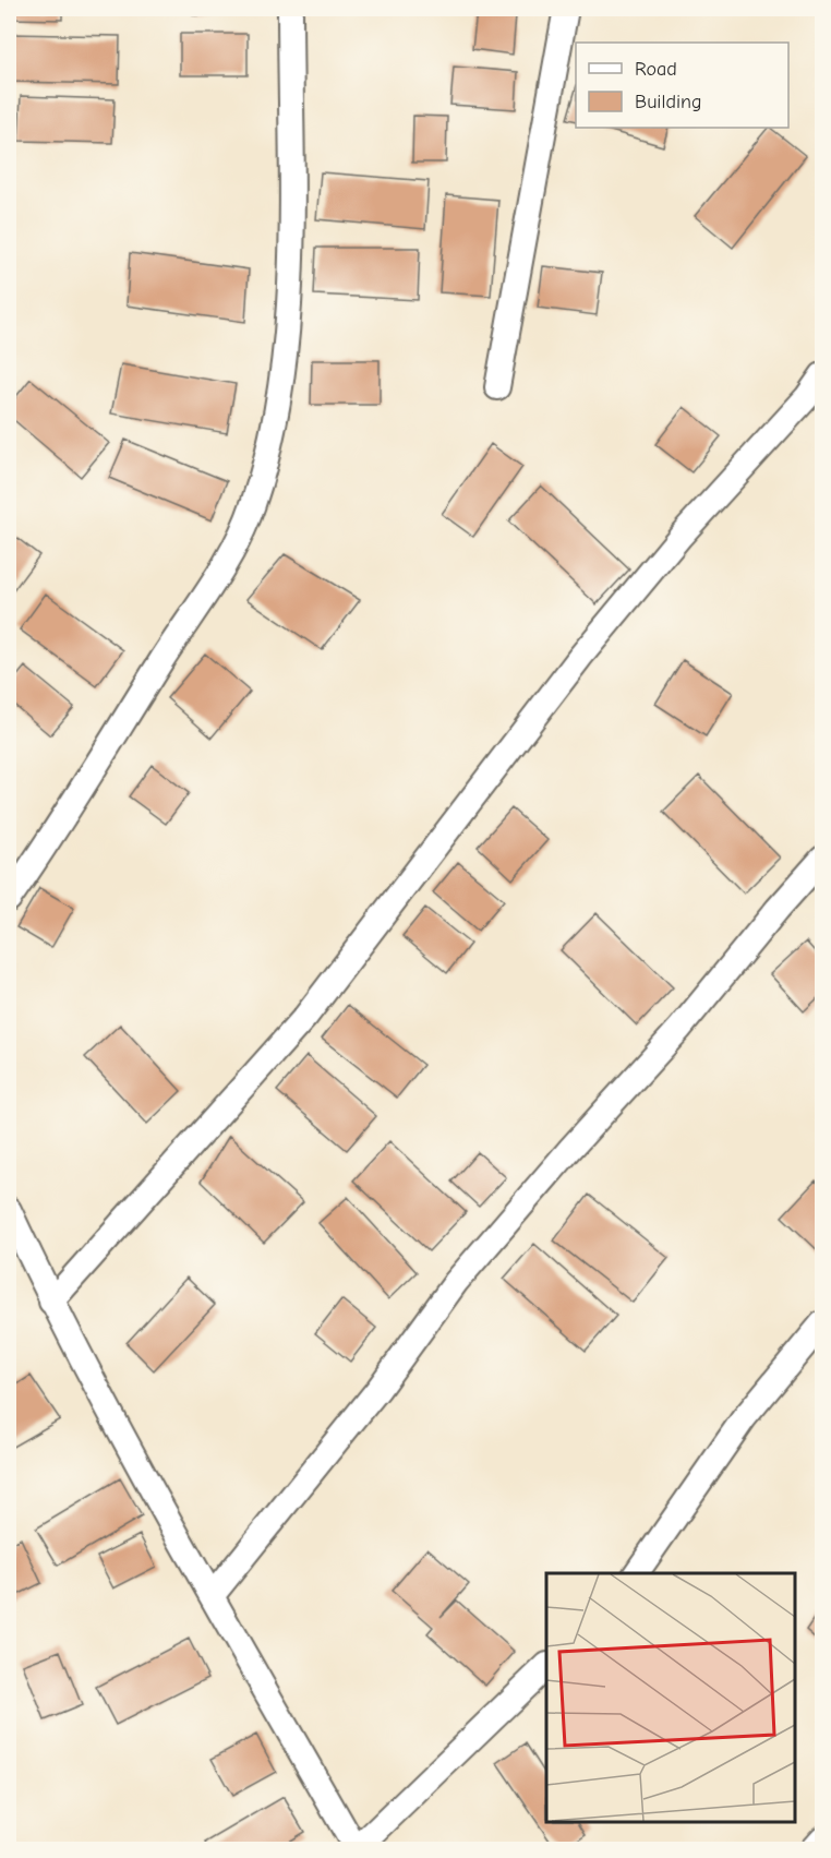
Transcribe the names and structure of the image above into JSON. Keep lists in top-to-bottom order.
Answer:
{
  "legend": ["Road", "Building"]
}
